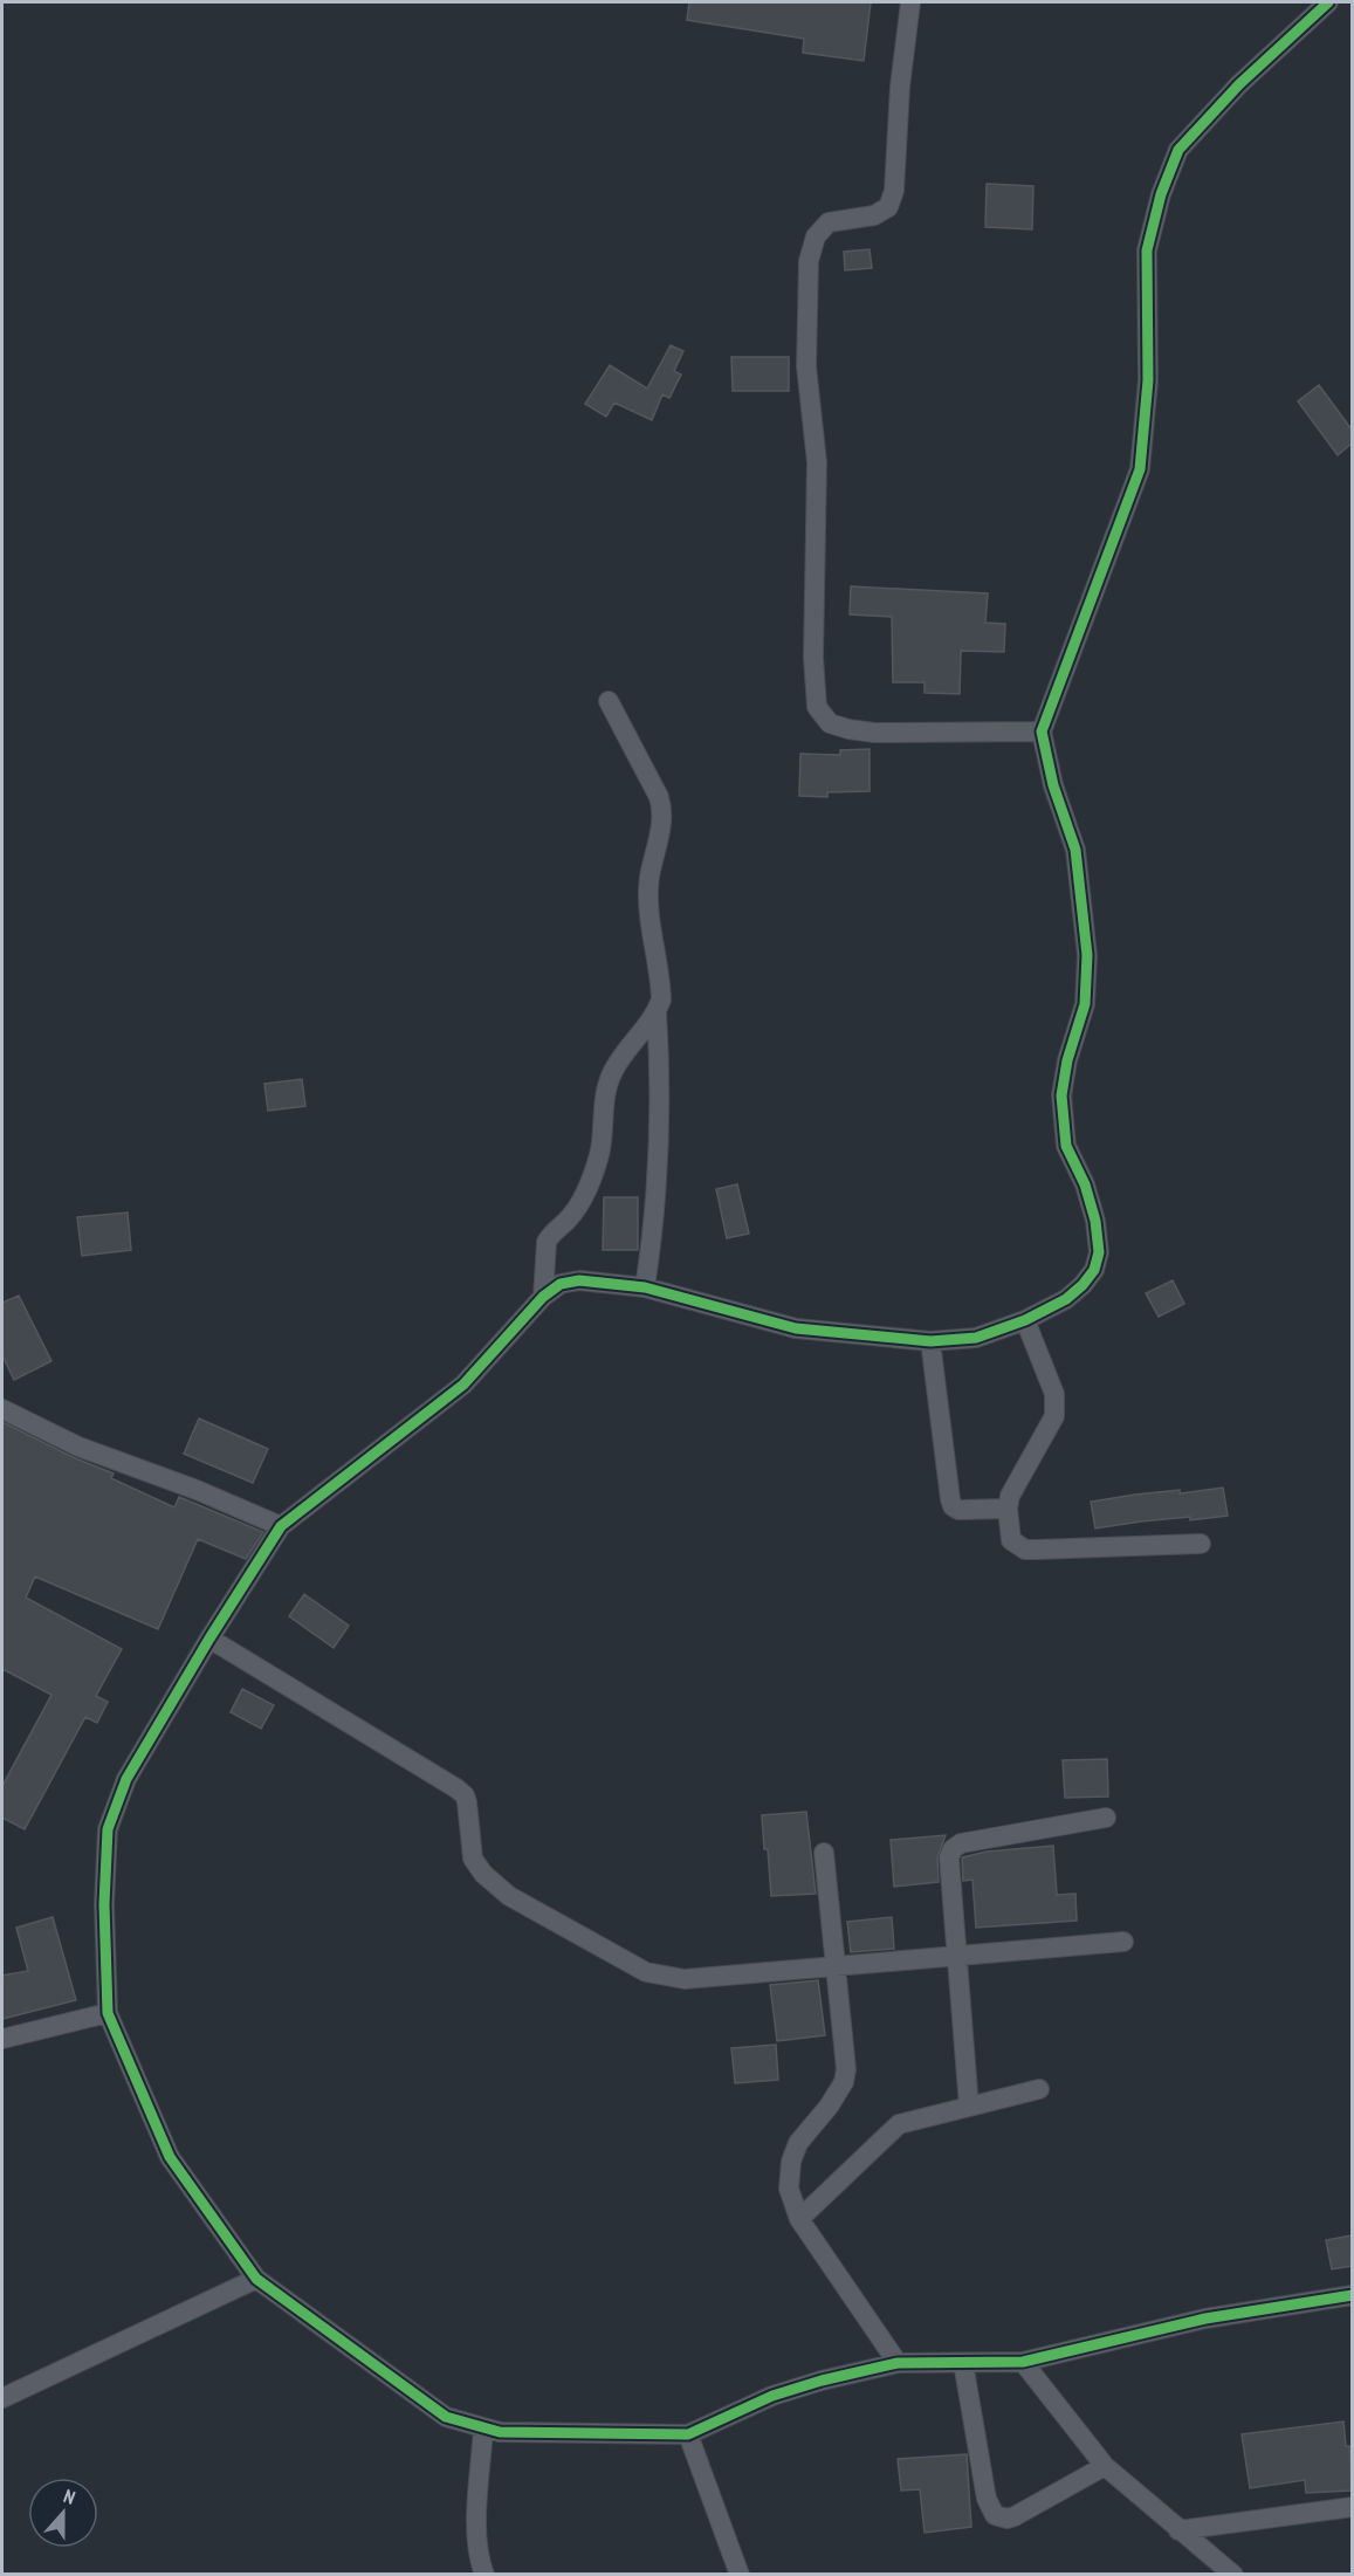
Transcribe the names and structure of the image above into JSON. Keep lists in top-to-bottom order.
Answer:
{
  "north": "top"
}
